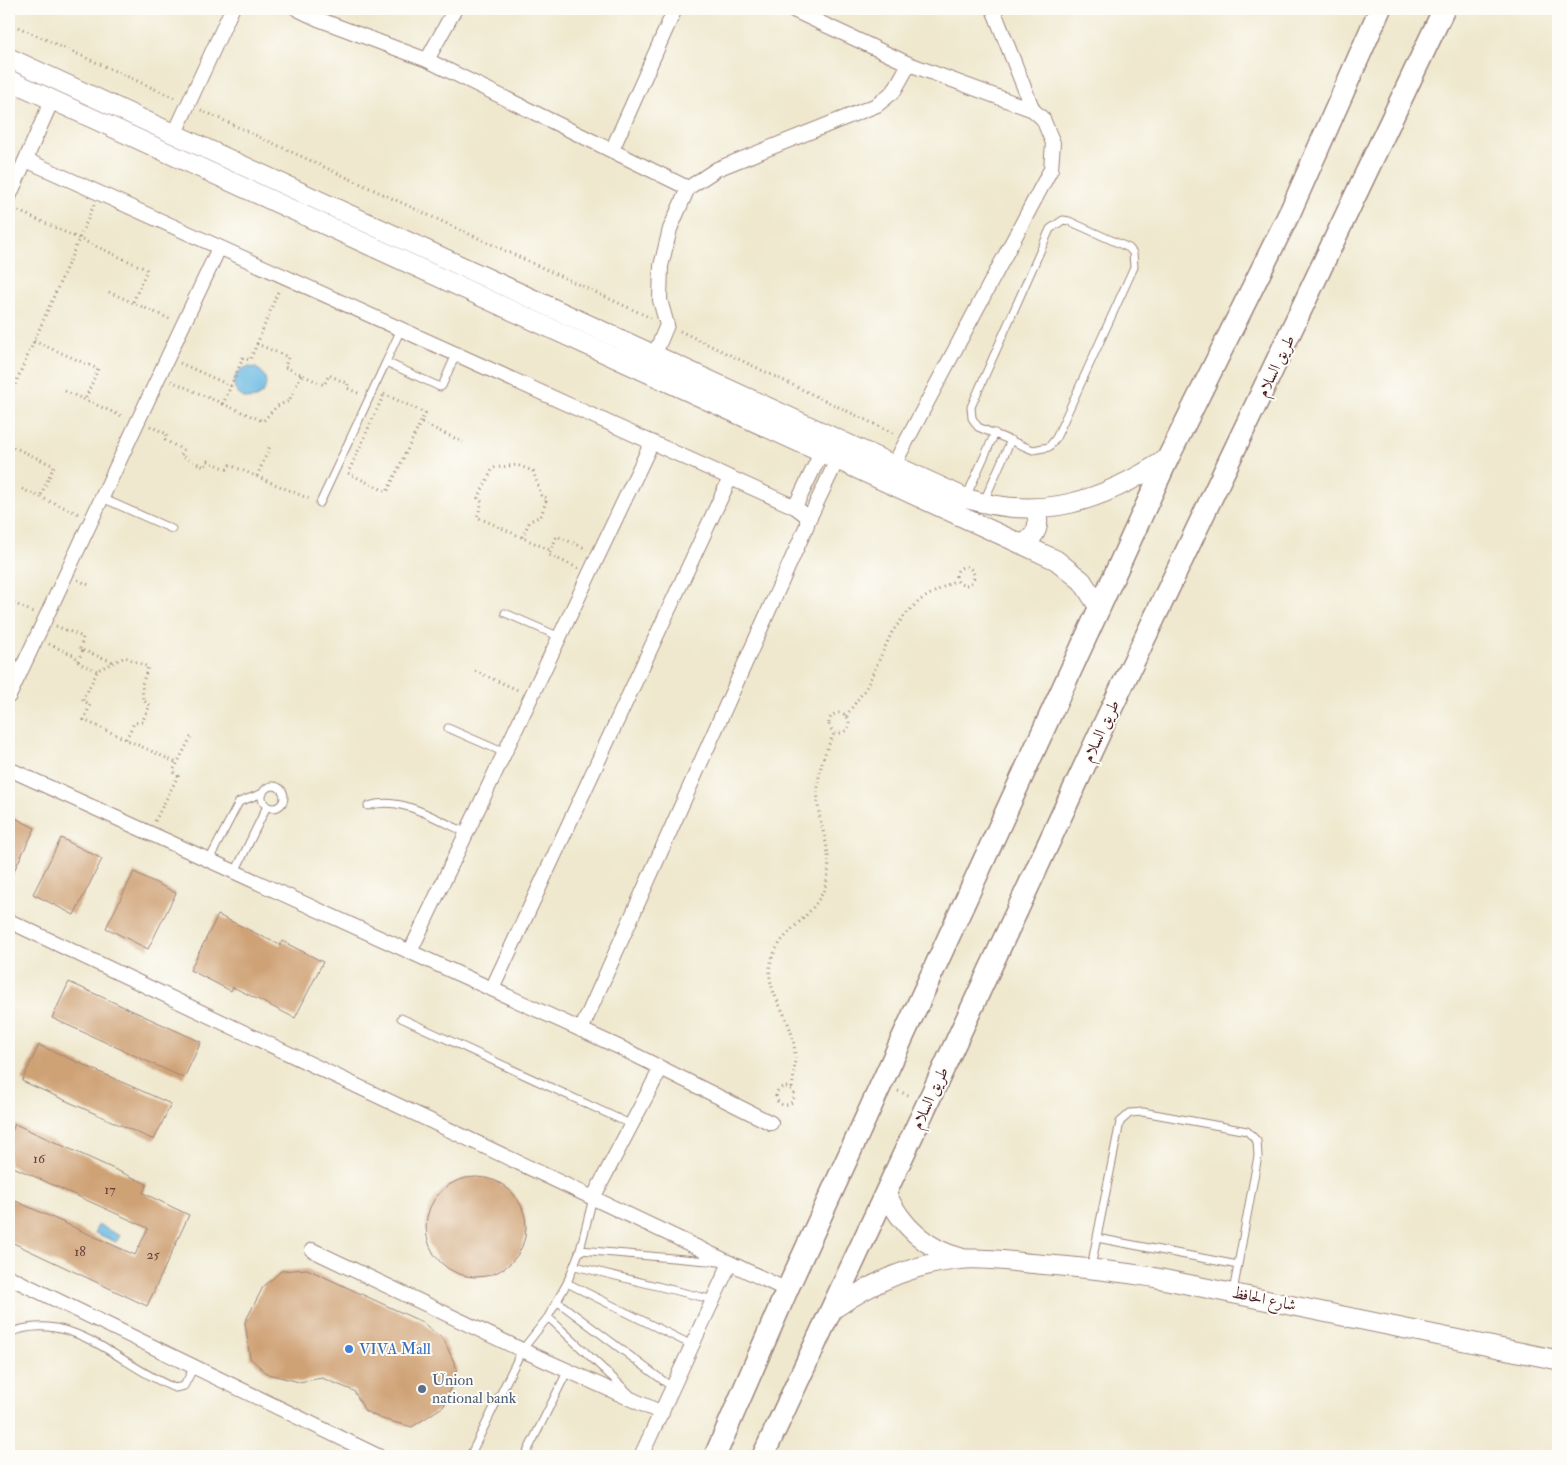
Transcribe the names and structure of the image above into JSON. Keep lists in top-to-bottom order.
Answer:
{
  "streets": {
    "main road": ["طريق السلام"],
    "street": ["شارع الحافظ"]
  },
  "crossings": [
    ["طريق السلام", "شارع الحافظ"]
  ],
  "places": ["VIVA Mall", "Union national bank"],
  "house_numbers": [
    "16",
    "17",
    "18",
    "25"
  ]
}
